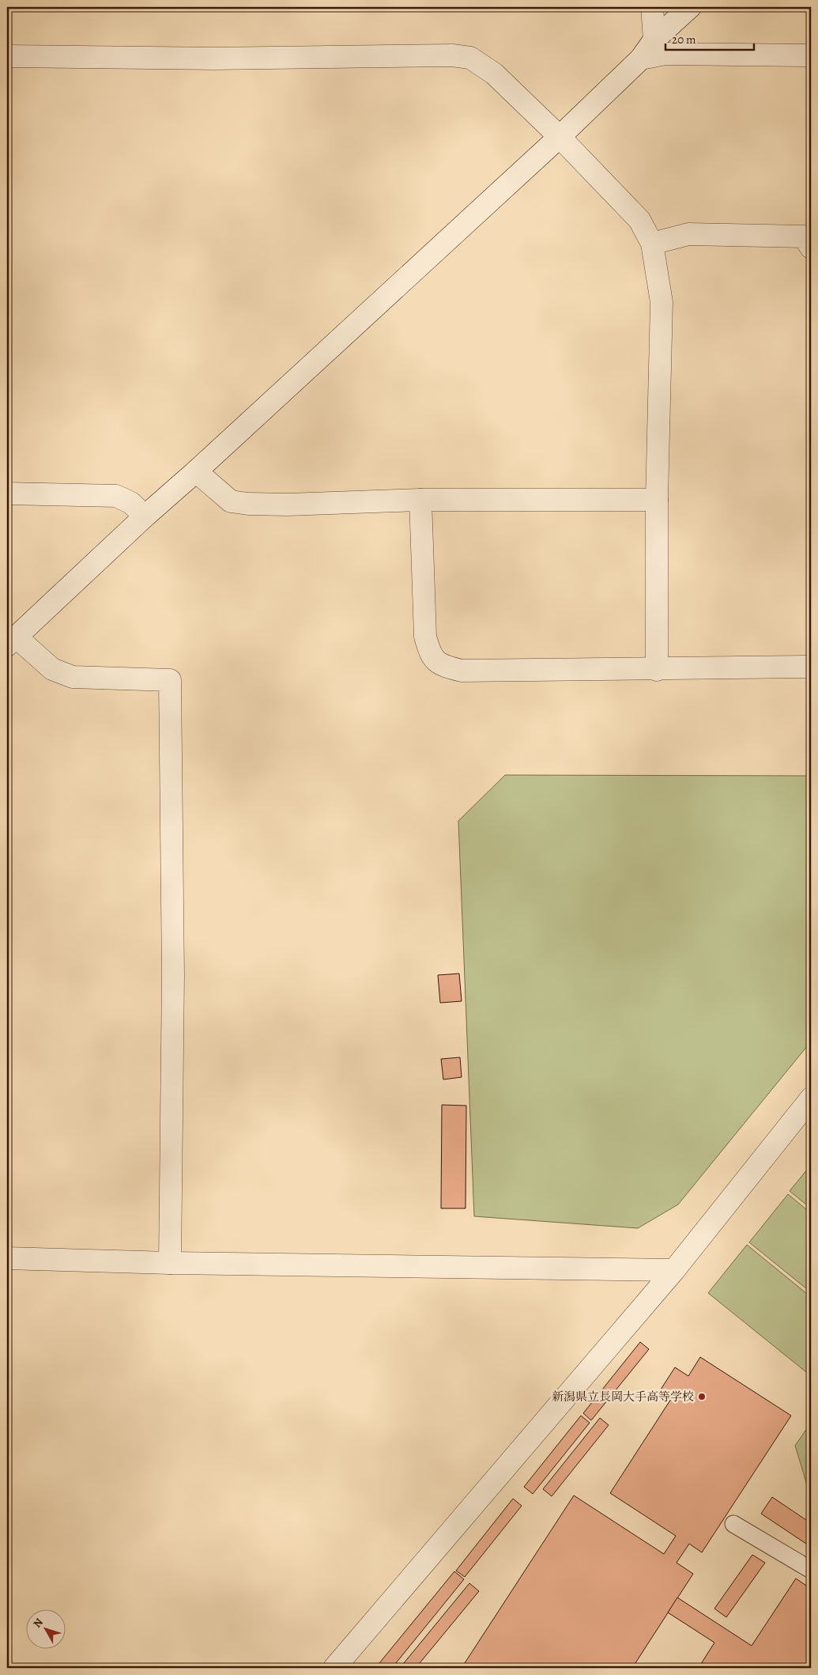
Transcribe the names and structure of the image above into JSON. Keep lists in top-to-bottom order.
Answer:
{
  "places": ["新潟県立長岡大手高等学校"],
  "scale_bar": "20 m",
  "north": "top left"
}
